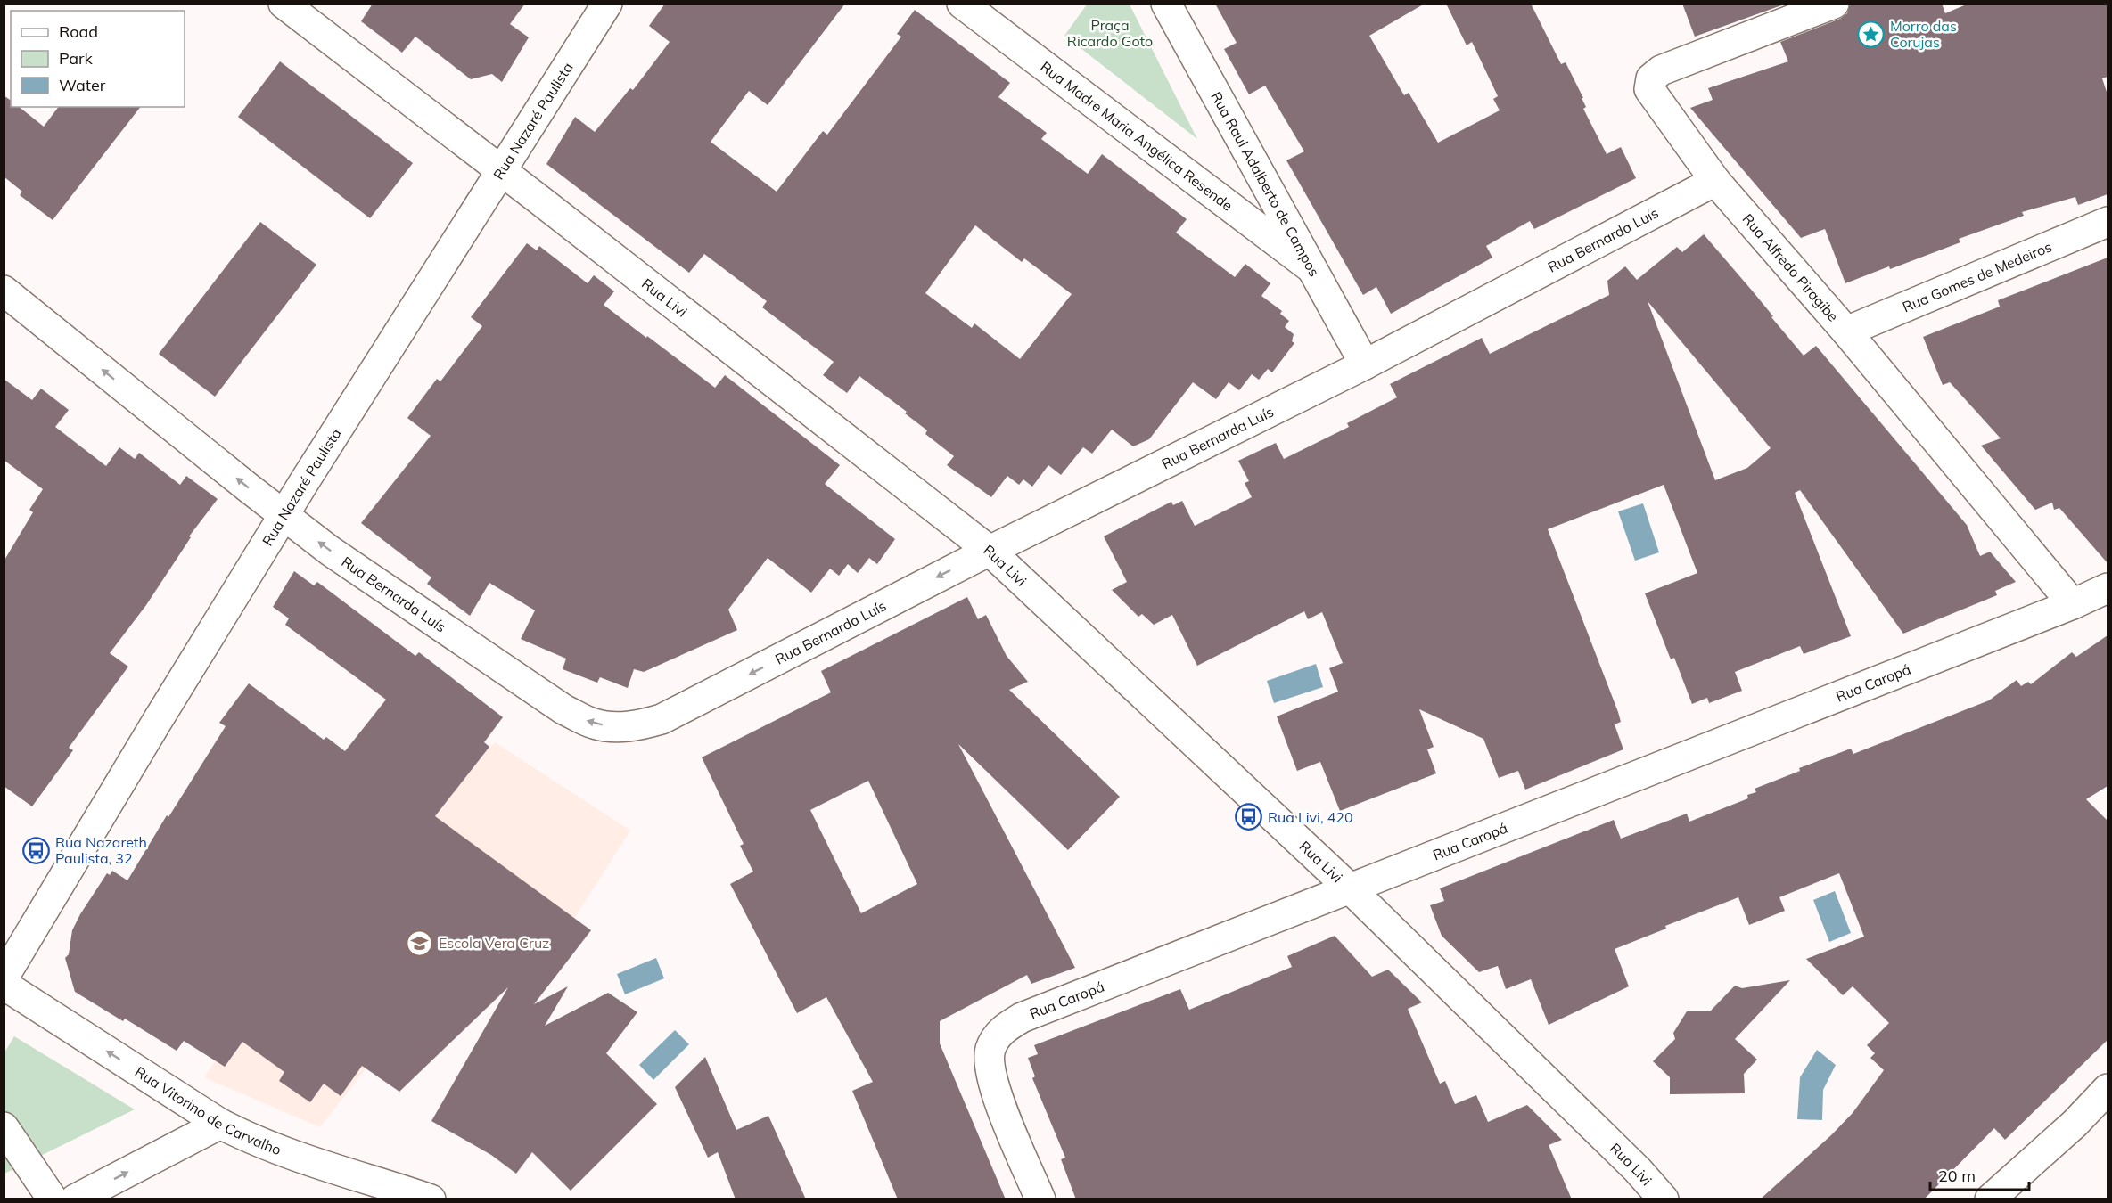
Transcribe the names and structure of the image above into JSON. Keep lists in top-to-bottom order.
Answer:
{
  "streets": {
    "street": [
      "Rua Nazaré Paulista",
      "Rua Madre Maria Angélica Resende",
      "Rua Raul Adalberto de Campos",
      "Rua Bernarda Luís",
      "Rua Alfredo Piragibe",
      "Rua Gomes de Medeiros",
      "Rua Livi",
      "Rua Caropá",
      "Rua Vitorino de Carvalho"
    ]
  },
  "crossings": [
    ["Rua Nazaré Paulista", "Rua Bernarda Luís"],
    ["Rua Nazaré Paulista", "Rua Livi"],
    ["Rua Madre Maria Angélica Resende", "Rua Raul Adalberto de Campos"],
    ["Rua Raul Adalberto de Campos", "Rua Bernarda Luís"],
    ["Rua Bernarda Luís", "Rua Alfredo Piragibe"],
    ["Rua Bernarda Luís", "Rua Livi"],
    ["Rua Alfredo Piragibe", "Rua Gomes de Medeiros"],
    ["Rua Alfredo Piragibe", "Rua Caropá"],
    ["Rua Livi", "Rua Caropá"]
  ],
  "one_way": ["Rua Bernarda Luís"],
  "parks": ["Praça Ricardo Goto"],
  "places": {
    "place": ["Morro das Corujas"],
    "bus stop": ["Rua Livi, 420", "Rua Nazareth Paulista, 32"],
    "school or university": ["Escola Vera Cruz"]
  },
  "legend": ["Road", "Park", "Water"],
  "scale_bar": "20 m"
}
